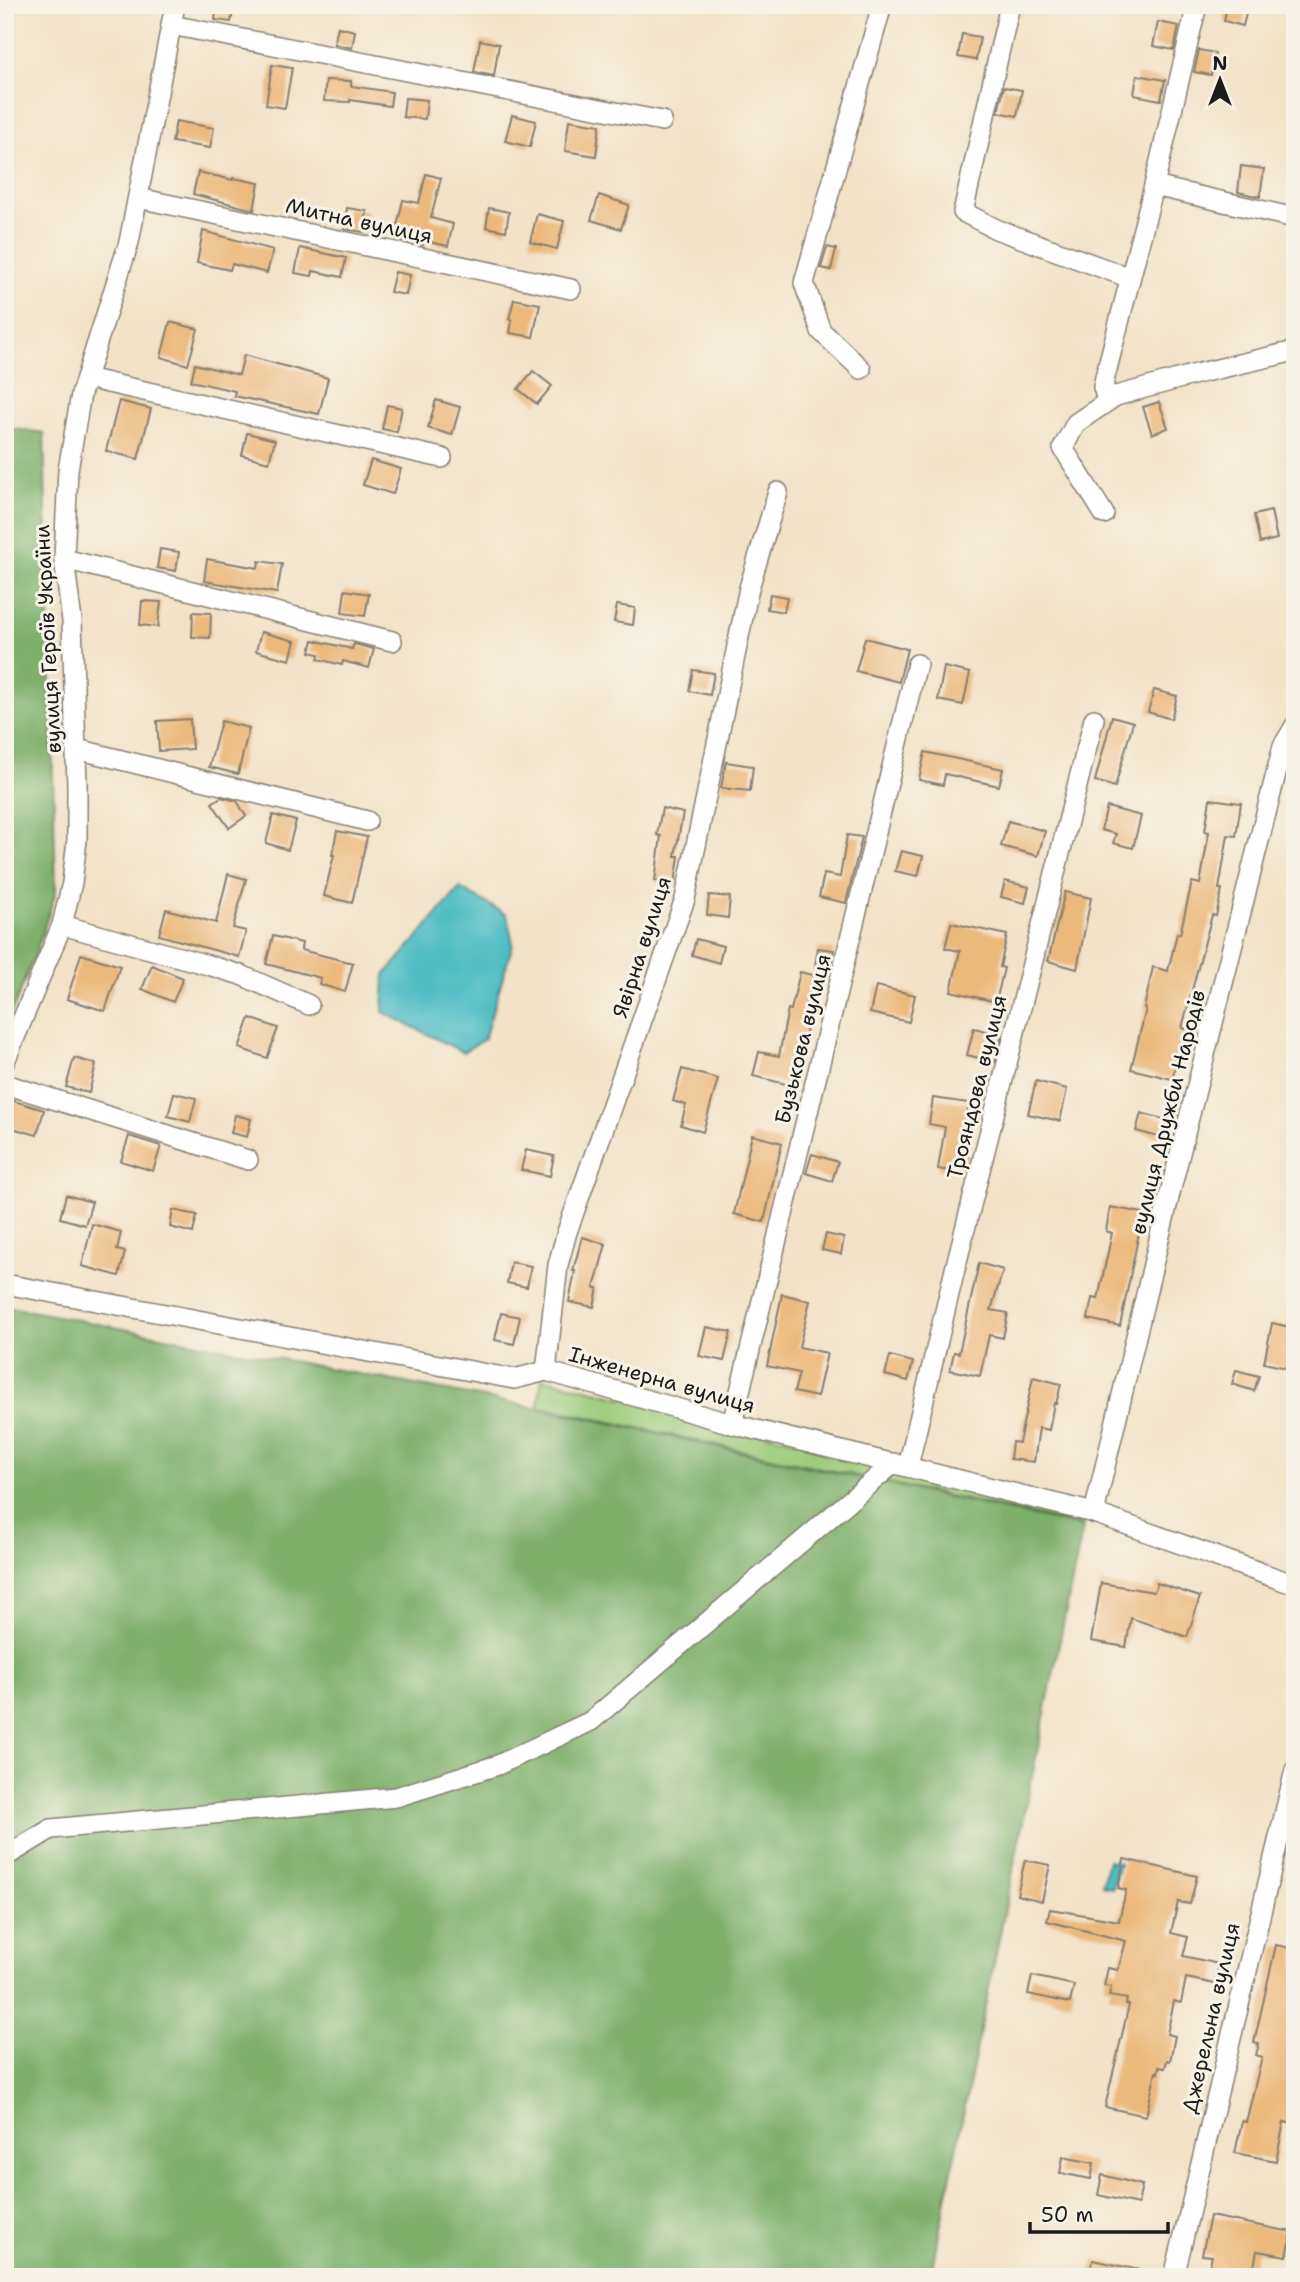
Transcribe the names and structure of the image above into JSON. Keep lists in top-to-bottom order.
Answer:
{
  "streets": {
    "street": [
      "Митна вулиця",
      "вулиця Героїв України",
      "Явірна вулиця",
      "Бузькова вулиця",
      "Трояндова вулиця",
      "вулиця Дружби Народів",
      "Інженерна вулиця",
      "Джерельна вулиця"
    ]
  },
  "crossings": [
    ["Митна вулиця", "вулиця Героїв України"],
    ["Явірна вулиця", "Інженерна вулиця"],
    ["Бузькова вулиця", "Інженерна вулиця"],
    ["Трояндова вулиця", "Інженерна вулиця"],
    ["вулиця Дружби Народів", "Інженерна вулиця"]
  ],
  "scale_bar": "50 m",
  "north": "top"
}
